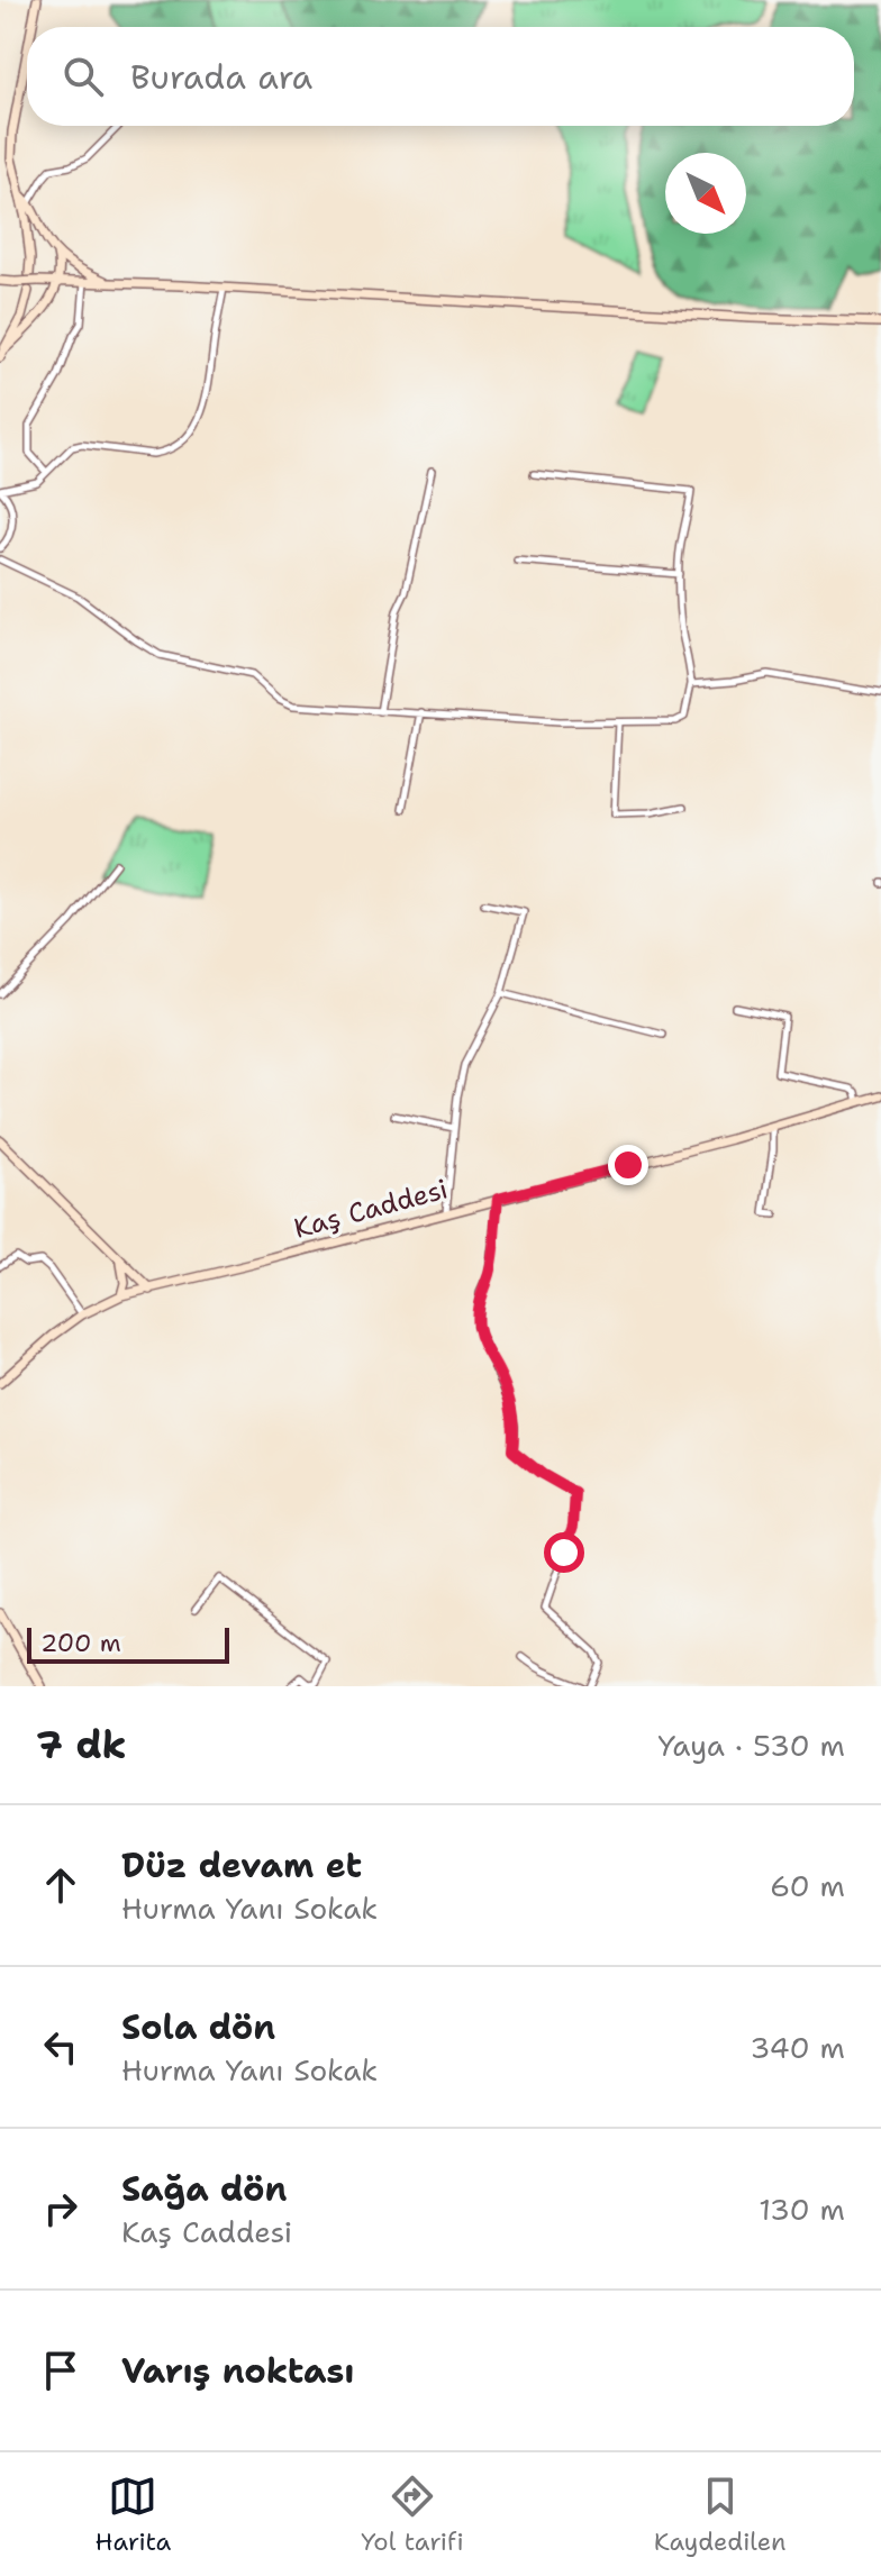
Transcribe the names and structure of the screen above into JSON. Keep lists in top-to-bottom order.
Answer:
{
  "streets": {
    "street": ["Kaş Caddesi"]
  },
  "scale_bar": "200 m",
  "north": "bottom right",
  "page": {
    "search": "Burada ara",
    "scale": "200 m",
    "heading": ["7 dk", "Yaya · 530 m"],
    "list": [
      ["Düz devam et", "Hurma Yanı Sokak", "60 m"],
      ["Sola dön", "Hurma Yanı Sokak", "340 m"],
      ["Sağa dön", "Kaş Caddesi", "130 m"],
      "Varış noktası"
    ],
    "nav": ["Harita", "Yol tarifi", "Kaydedilen"]
  }
}
